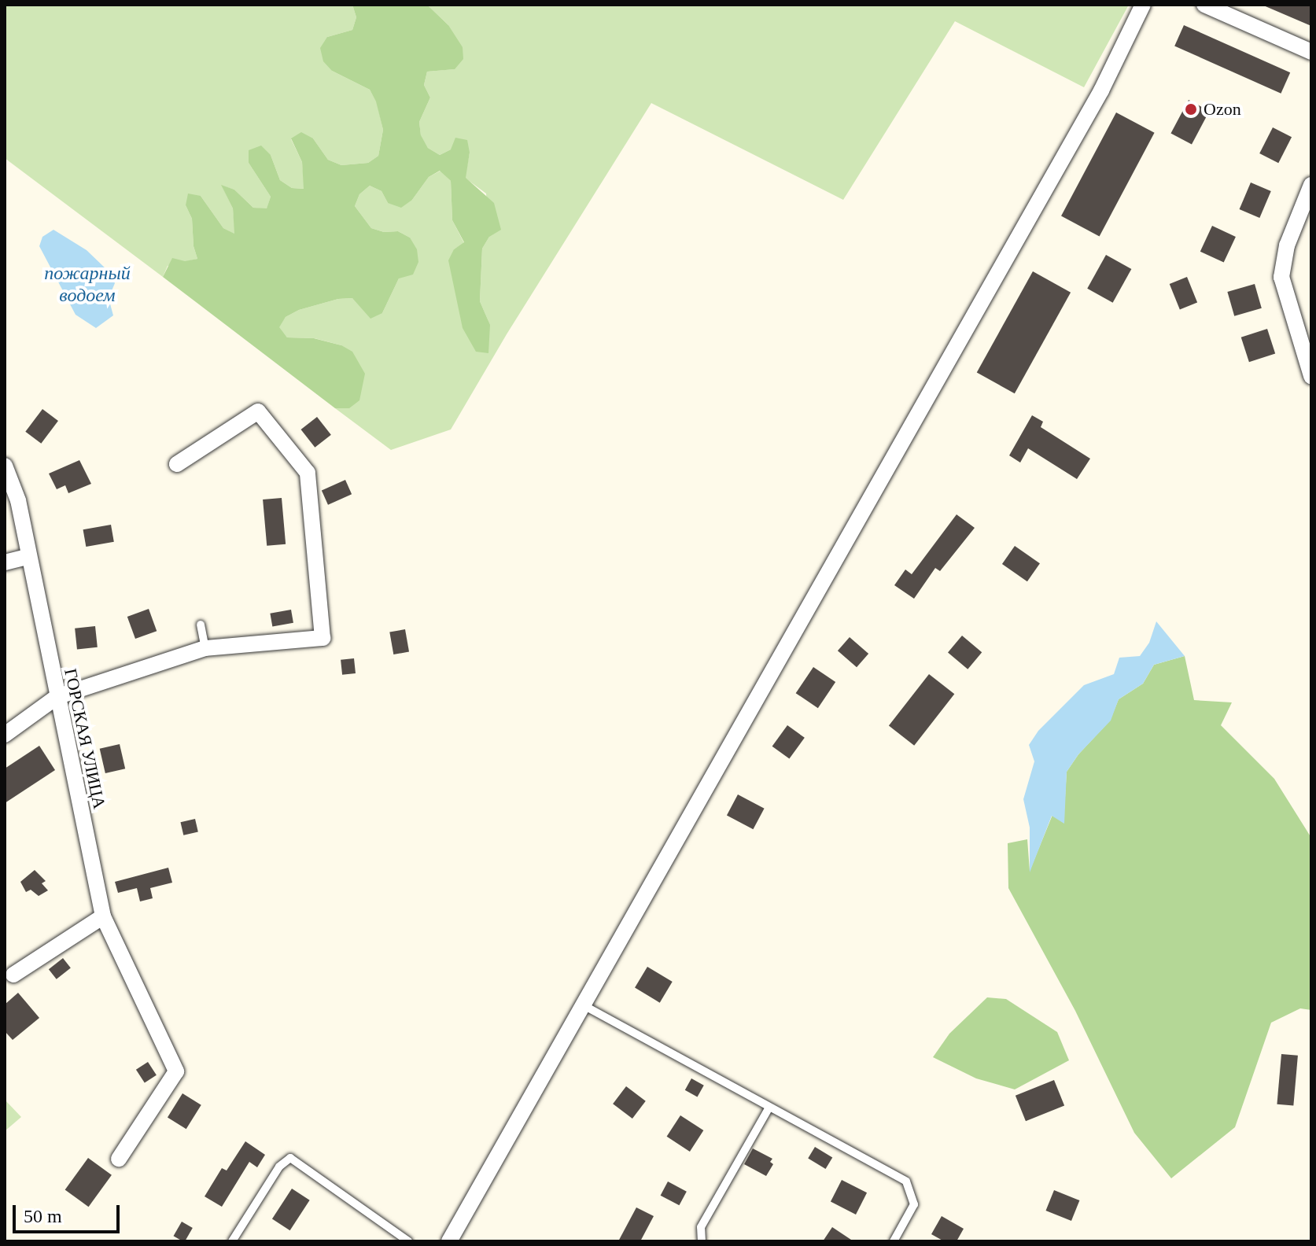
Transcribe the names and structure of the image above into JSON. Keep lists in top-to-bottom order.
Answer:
{
  "streets": {
    "street": ["ГОРСКАЯ УЛИЦА"]
  },
  "water": ["пожарный водоем"],
  "places": ["Ozon"],
  "scale_bar": "50 m"
}
